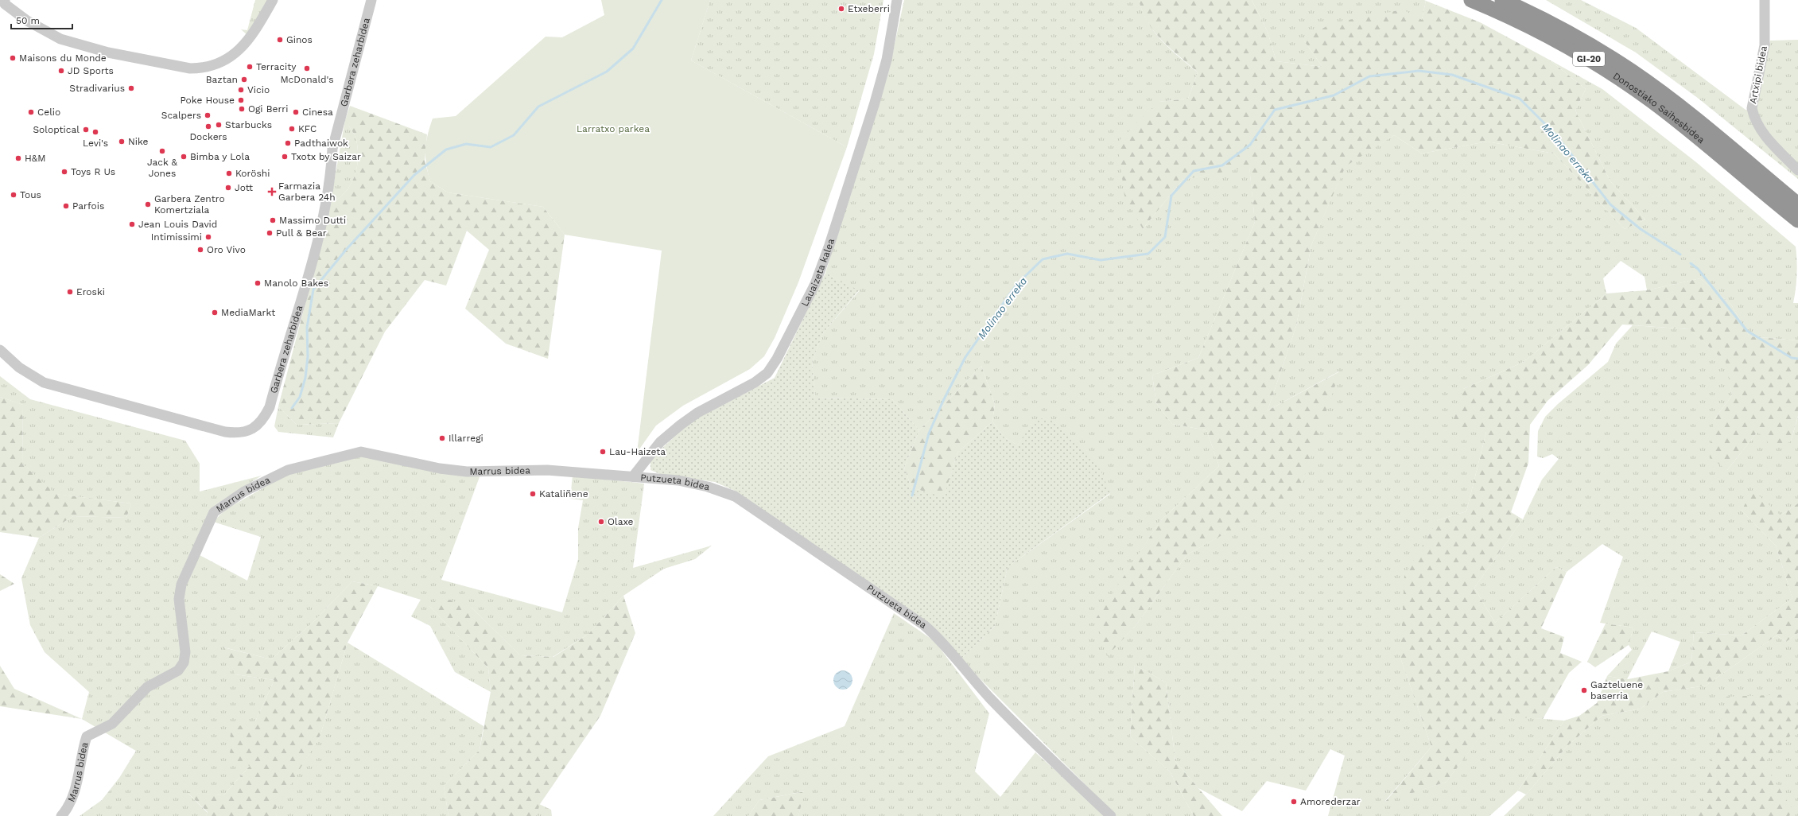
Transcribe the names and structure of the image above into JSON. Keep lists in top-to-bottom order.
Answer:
{
  "streets": {
    "highway": ["GI-20", "Donostiako Saihesbidea"],
    "street": [
      "Garbera zeharbidea",
      "Artxipi bidea",
      "Lauaizeta kalea",
      "Marrus bidea",
      "Putzueta bidea"
    ]
  },
  "crossings": [
    ["Lauaizeta kalea", "Marrus bidea"],
    ["Lauaizeta kalea", "Putzueta bidea"],
    ["Marrus bidea", "Putzueta bidea"]
  ],
  "water": ["Molinao erreka"],
  "parks": ["Larratxo parkea"],
  "places": {
    "other": [
      "Etxeberri",
      "Ginos",
      "Maisons du Monde",
      "Terracity",
      "McDonald's",
      "JD Sports",
      "Baztan",
      "Stradivarius",
      "Vicio",
      "Poke House",
      "Ogi Berri",
      "Celio",
      "Cinesa",
      "Scalpers",
      "Starbucks",
      "Dockers",
      "KFC",
      "Soloptical",
      "Levi's",
      "Nike",
      "Padthaiwok",
      "Jack & Jones",
      "Bimba y Lola",
      "Txotx by Saizar",
      "H&M",
      "Toys R Us",
      "Koröshi",
      "Jott",
      "Tous",
      "Garbera Zentro Komertziala",
      "Parfois",
      "Massimo Dutti",
      "Jean Louis David",
      "Pull & Bear",
      "Intimissimi",
      "Oro Vivo",
      "Manolo Bakes",
      "Eroski",
      "MediaMarkt",
      "Illarregi",
      "Lau-Haizeta",
      "Kataliñene",
      "Olaxe",
      "Gazteluene baserria",
      "Amorederzar"
    ],
    "health": ["Farmazia Garbera 24h"]
  },
  "scale_bar": "50 m"
}
